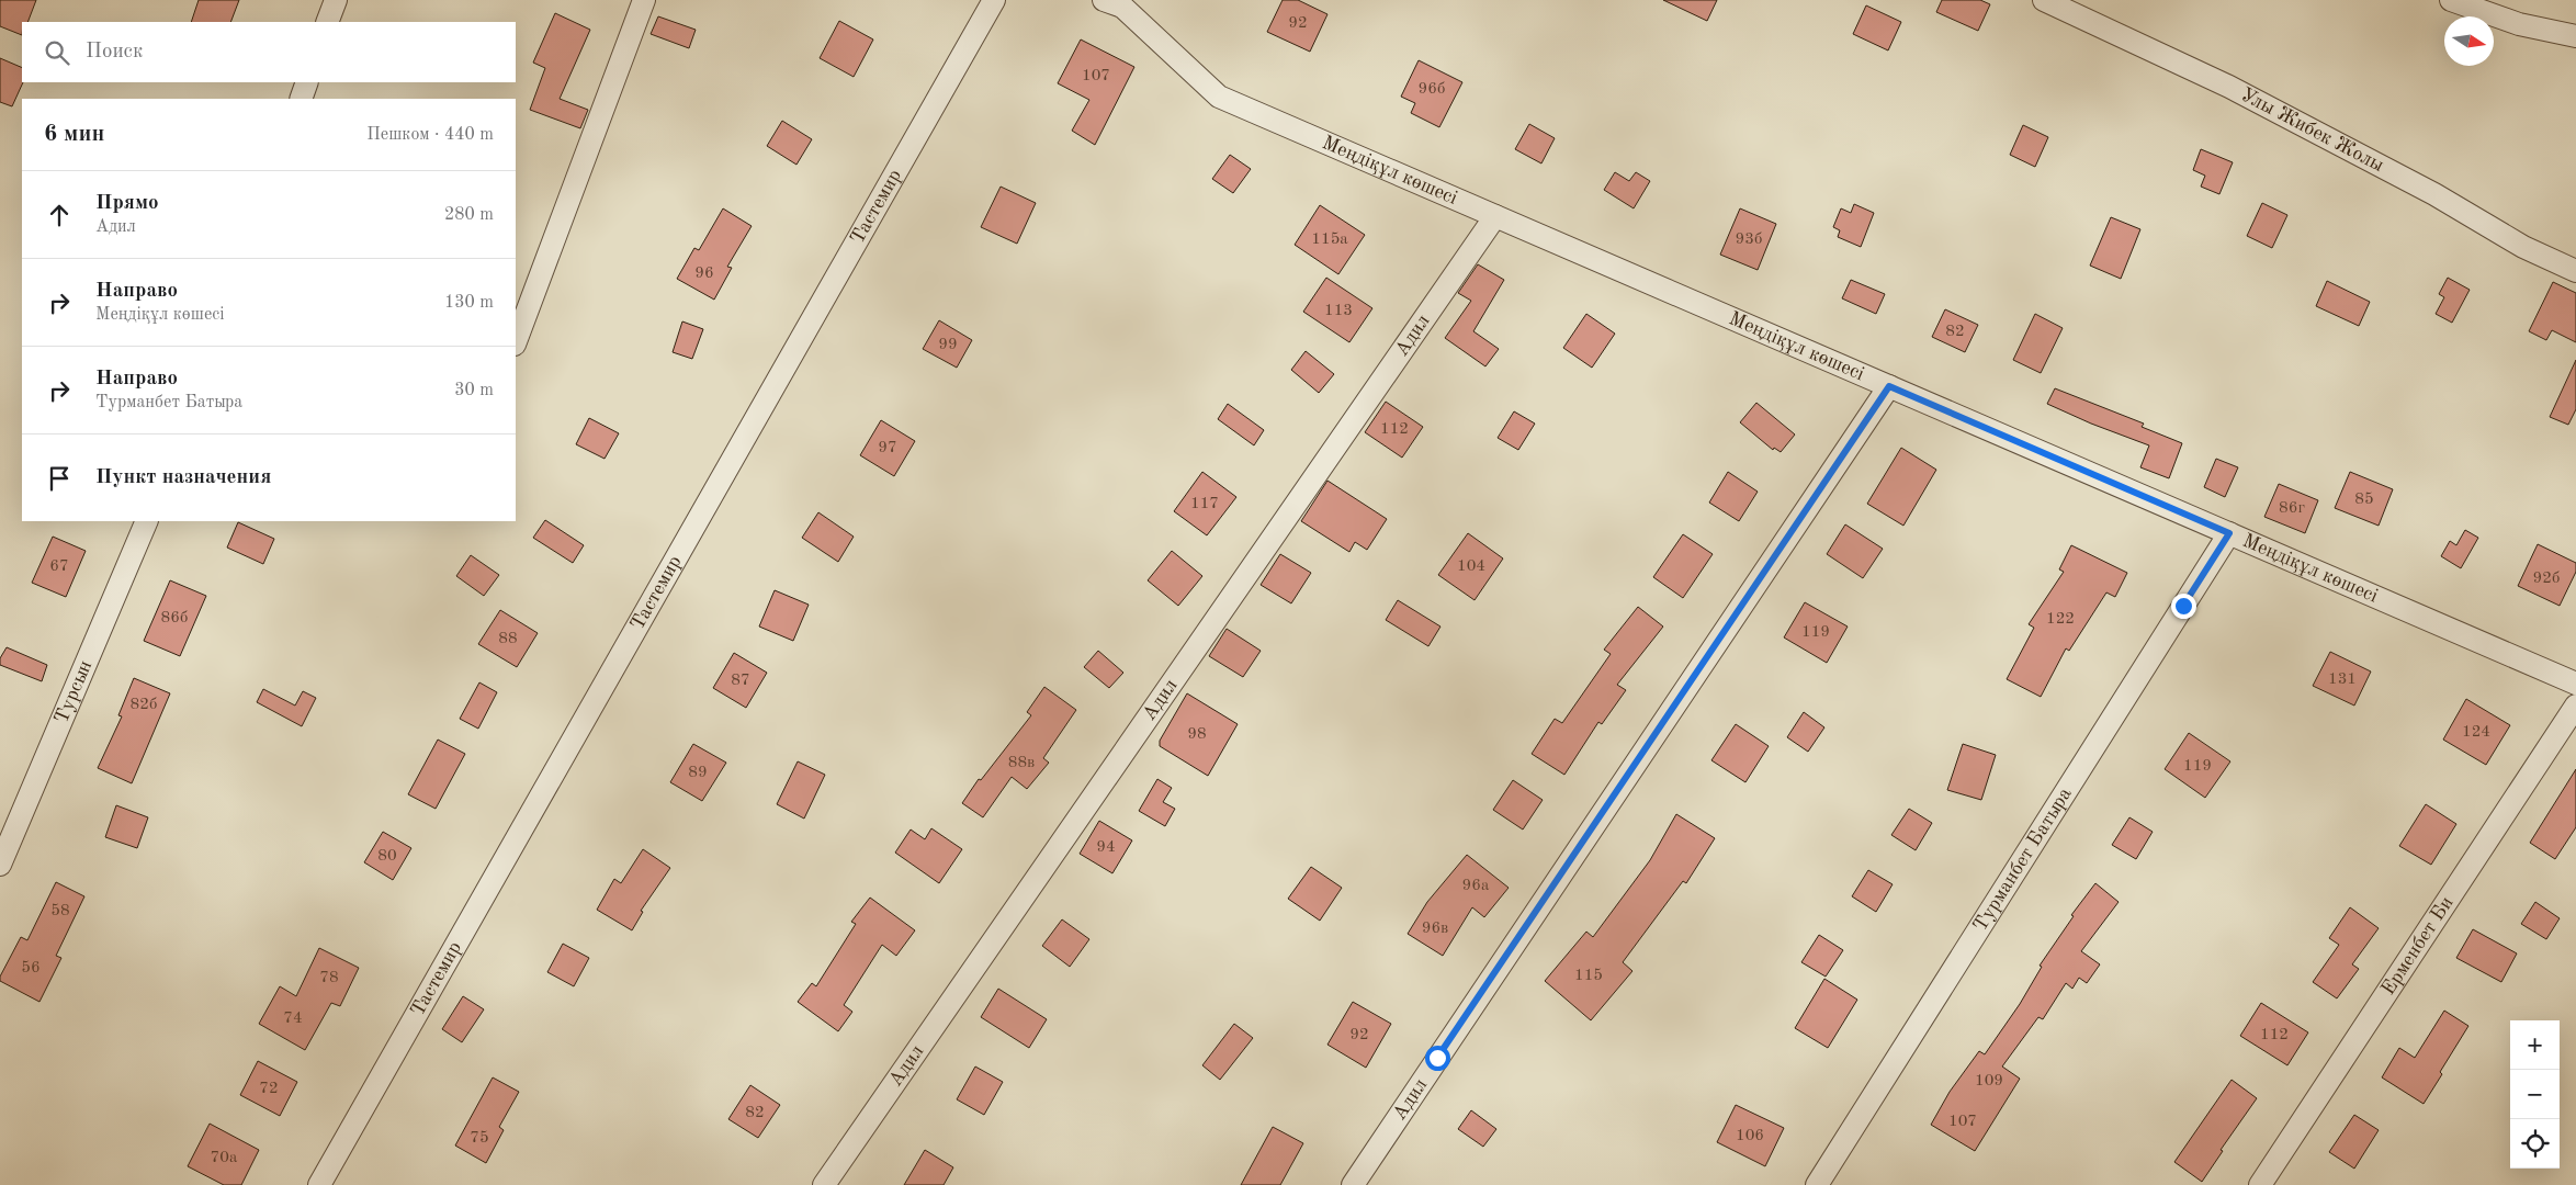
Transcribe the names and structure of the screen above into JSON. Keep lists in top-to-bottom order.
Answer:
{
  "streets": {
    "street": [
      "Улы Жибек Жолы",
      "Меңдіқұл көшесі",
      "Тастемир",
      "Адил",
      "Турсын",
      "Турманбет Батыра",
      "Ерменбет Би"
    ]
  },
  "crossings": [
    ["Меңдіқұл көшесі", "Адил"],
    ["Меңдіқұл көшесі", "Турманбет Батыра"]
  ],
  "house_numbers": [
    "92",
    "107",
    "96б",
    "115а",
    "93б",
    "96",
    "113",
    "82",
    "99",
    "112",
    "97",
    "85",
    "117",
    "86г",
    "67",
    "104",
    "92б",
    "86б",
    "122",
    "119",
    "88",
    "131",
    "87",
    "82б",
    "124",
    "98",
    "88в",
    "119",
    "89",
    "94",
    "80",
    "96а",
    "58",
    "96в",
    "56",
    "115",
    "78",
    "74",
    "92",
    "112",
    "109",
    "72",
    "82",
    "107",
    "106",
    "75",
    "70а"
  ],
  "north": "right",
  "page": {
    "search": "Поиск",
    "heading": ["6 мин", "Пешком · 440 m"],
    "list": [
      ["Прямо", "Адил", "280 m"],
      ["Направо", "Меңдіқұл көшесі", "130 m"],
      ["Направо", "Турманбет Батыра", "30 m"],
      "Пункт назначения"
    ],
    "map_buttons": ["+", "−"]
  }
}
